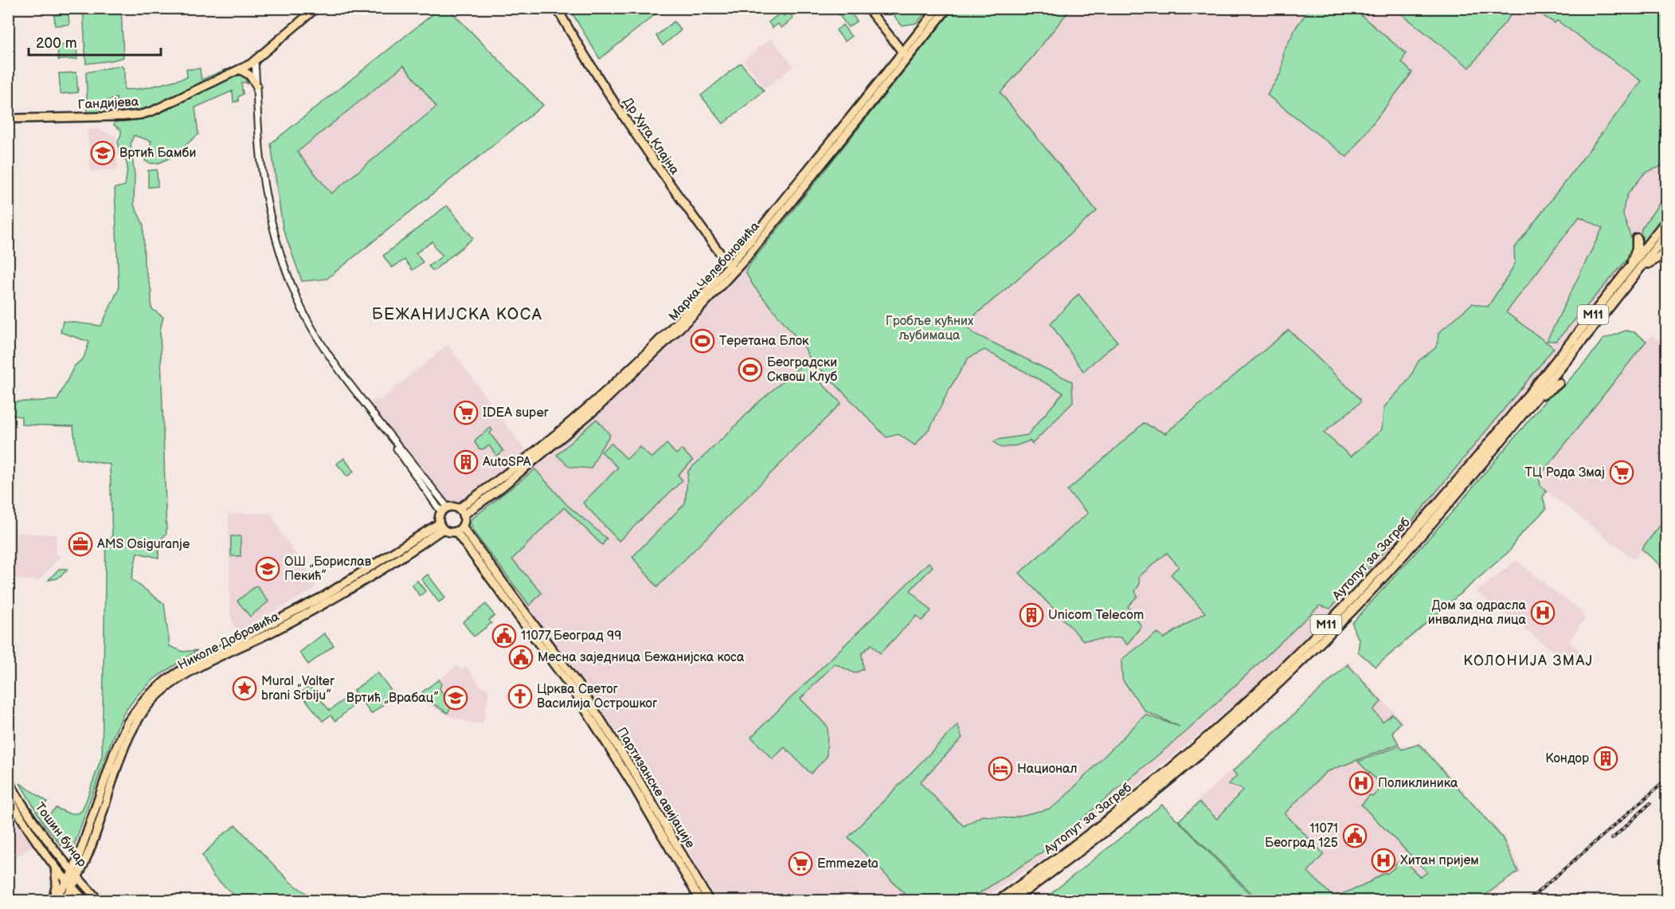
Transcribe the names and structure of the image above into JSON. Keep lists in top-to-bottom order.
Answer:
{
  "streets": {
    "highway": ["M11", "Аутопут за Загреб"],
    "main road": [
      "Гандијева",
      "Др Хуга Клајна",
      "Марка Челебоновића",
      "Николе Добровића",
      "Партизанске авијације",
      "Тошин бунар"
    ]
  },
  "crossings": [
    ["Др Хуга Клајна", "Марка Челебоновића"],
    ["Марка Челебоновића", "Николе Добровића"],
    ["Марка Челебоновића", "Партизанске авијације"],
    ["Николе Добровића", "Партизанске авијације"],
    ["Николе Добровића", "Тошин бунар"]
  ],
  "districts": ["БЕЖАНИЈСКА КОСА", "КОЛОНИЈА ЗМАЈ"],
  "parks": ["Гробље кућних љубимаца"],
  "places": {
    "school or university": ["Вртић Бамби", "ОШ „Борислав Пекић”", "Вртић „Врабац”"],
    "sports": ["Теретана Блок", "Београдски Сквош Клуб"],
    "supermarket": ["IDEA super", "ТЦ Рода Змај", "Emmezeta"],
    "building": ["AutoSPA", "Unicom Telecom", "Кондор"],
    "office": ["AMS Osiguranje"],
    "hospital": ["Дом за одрасла инвалидна лица", "Поликлиника", "Хитан пријем"],
    "public building": ["11077 Београд 99", "Месна заједница Бежанијска коса", "11071 Београд 125"],
    "place": ["Mural „Valter brani Srbiju”"],
    "church": ["Црква Светог Василија Острошког"],
    "hotel": ["Национал"]
  },
  "scale_bar": "200 m"
}
